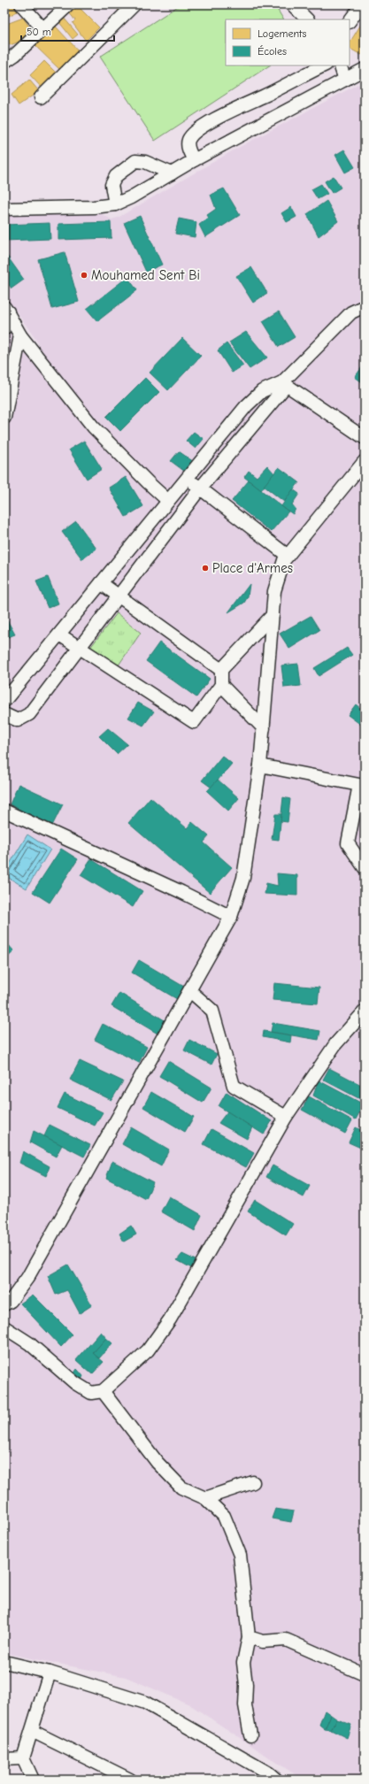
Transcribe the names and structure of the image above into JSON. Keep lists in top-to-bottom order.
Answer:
{
  "places": ["Mouhamed Sent Bi", "Place d'Armes"],
  "legend": ["Logements", "Écoles"],
  "scale_bar": "50 m"
}
